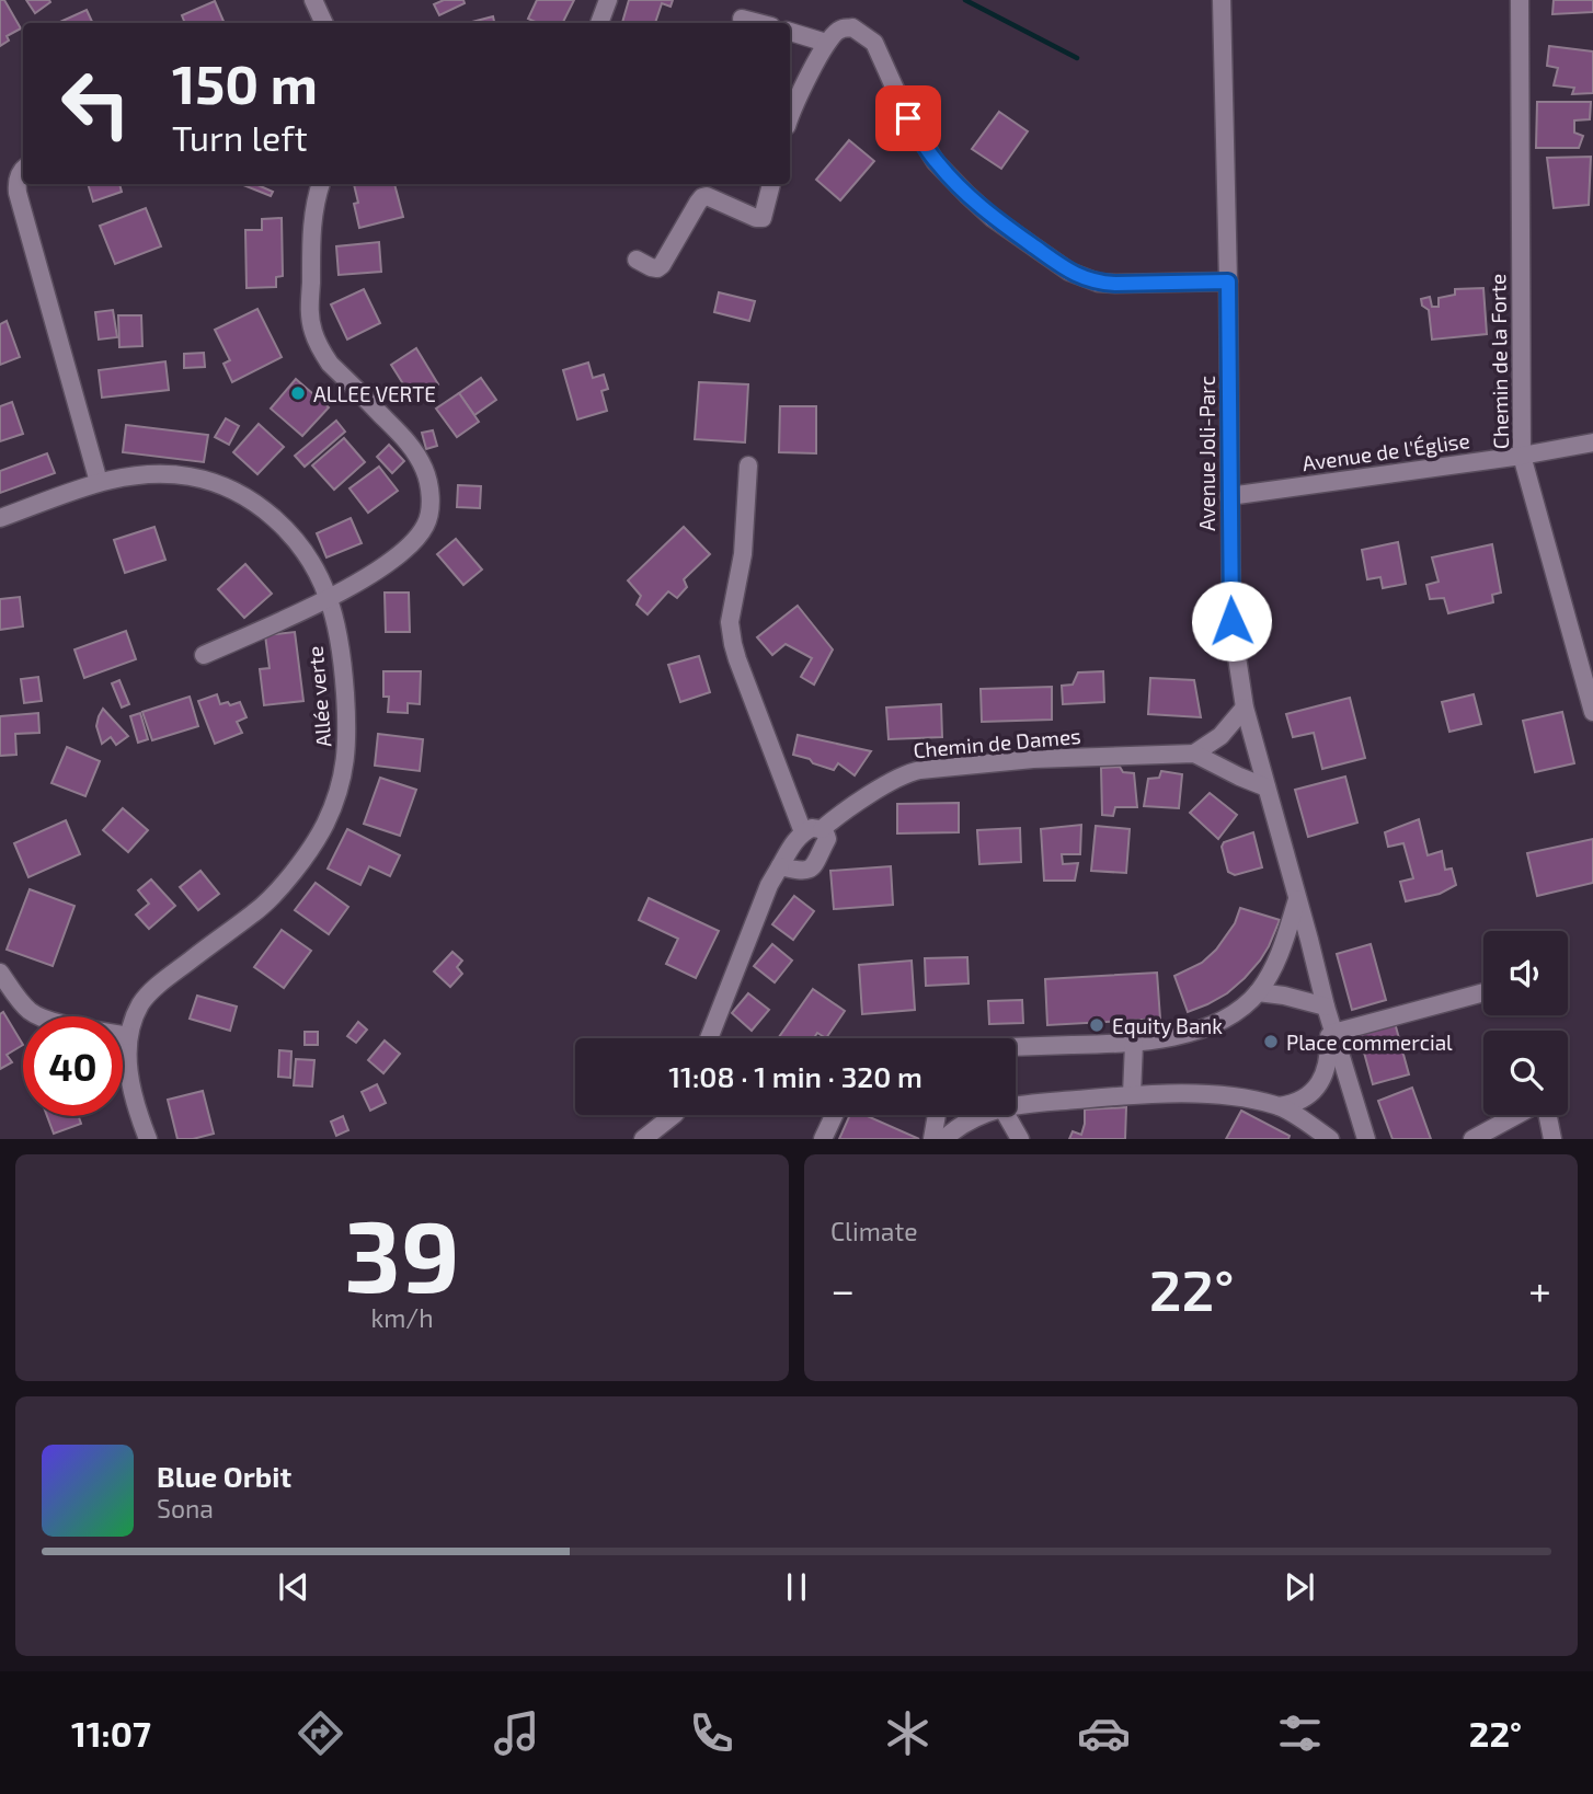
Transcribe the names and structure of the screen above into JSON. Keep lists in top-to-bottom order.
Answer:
{
  "streets": {
    "street": [
      "Chemin de la Forte",
      "Avenue de l'Église",
      "Avenue Joli-Parc",
      "Allée verte",
      "Chemin de Dames"
    ]
  },
  "crossings": [
    ["Chemin de la Forte", "Avenue de l'Église"],
    ["Avenue de l'Église", "Avenue Joli-Parc"]
  ],
  "places": ["ALLEE VERTE", "Equity Bank", "Place commercial"],
  "page": {
    "turn": ["150 m", "Turn left"],
    "limit": "40",
    "trip": "11:08 · 1 min · 320 m",
    "tile": [
      ["39", "km/h"],
      "Climate"
    ],
    "heat": ["−", "22°", "+"],
    "song": ["Blue Orbit", "Sona"],
    "tabs": ["11:07", "22°"]
  }
}
